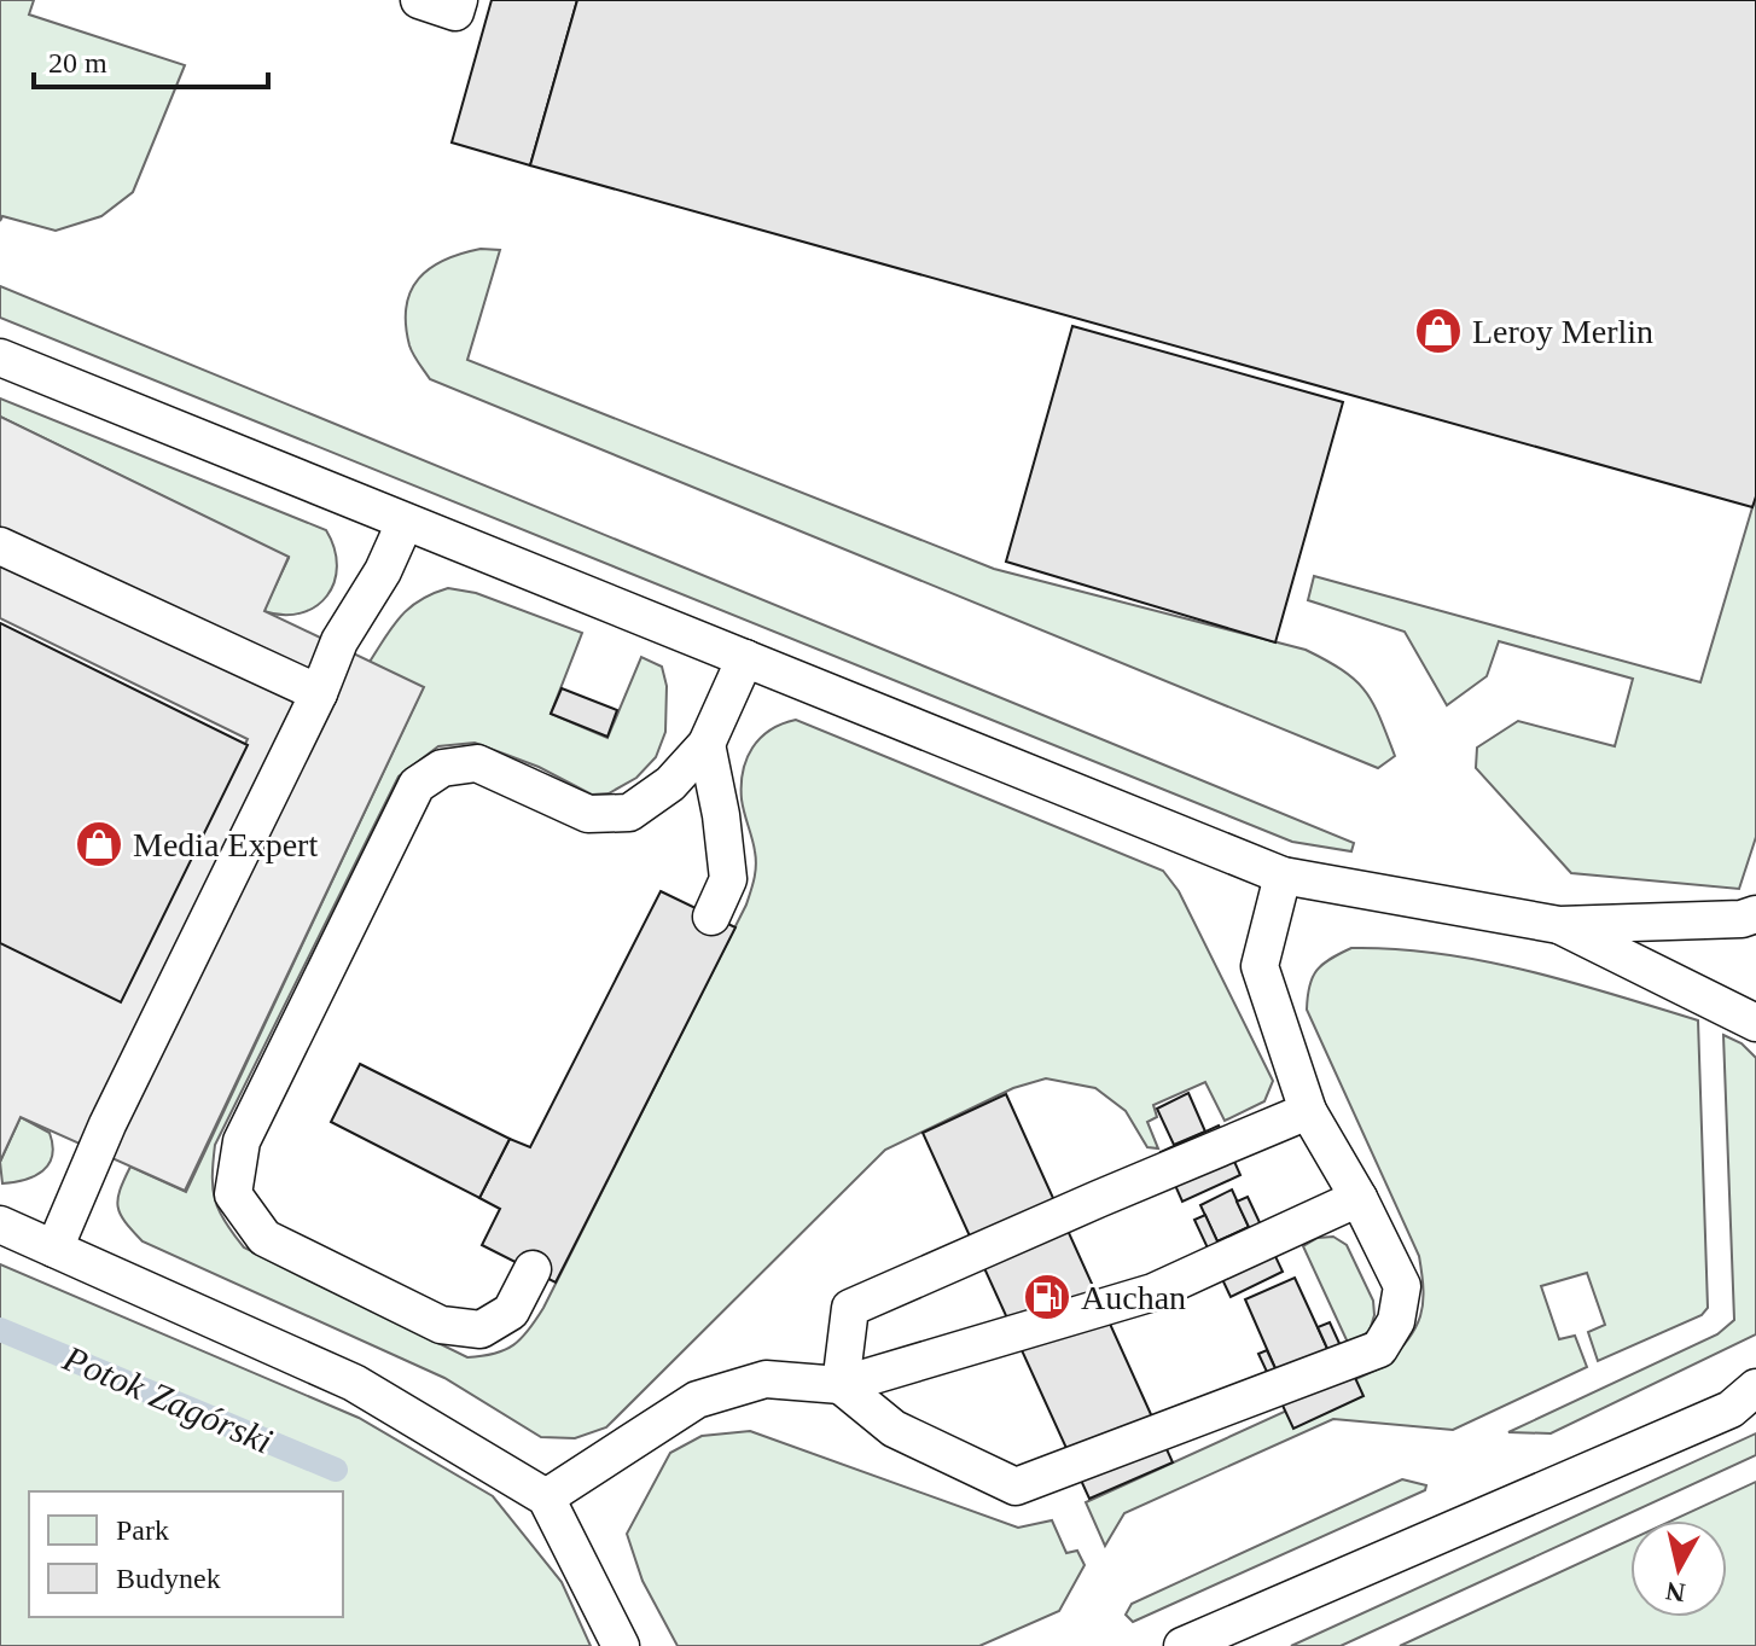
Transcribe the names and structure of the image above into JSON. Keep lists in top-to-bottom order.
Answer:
{
  "water": ["Potok Zagórski"],
  "places": {
    "shop": ["Leroy Merlin", "Media Expert"],
    "fuel station": ["Auchan"]
  },
  "legend": ["Park", "Budynek"],
  "scale_bar": "20 m",
  "north": "bottom"
}
